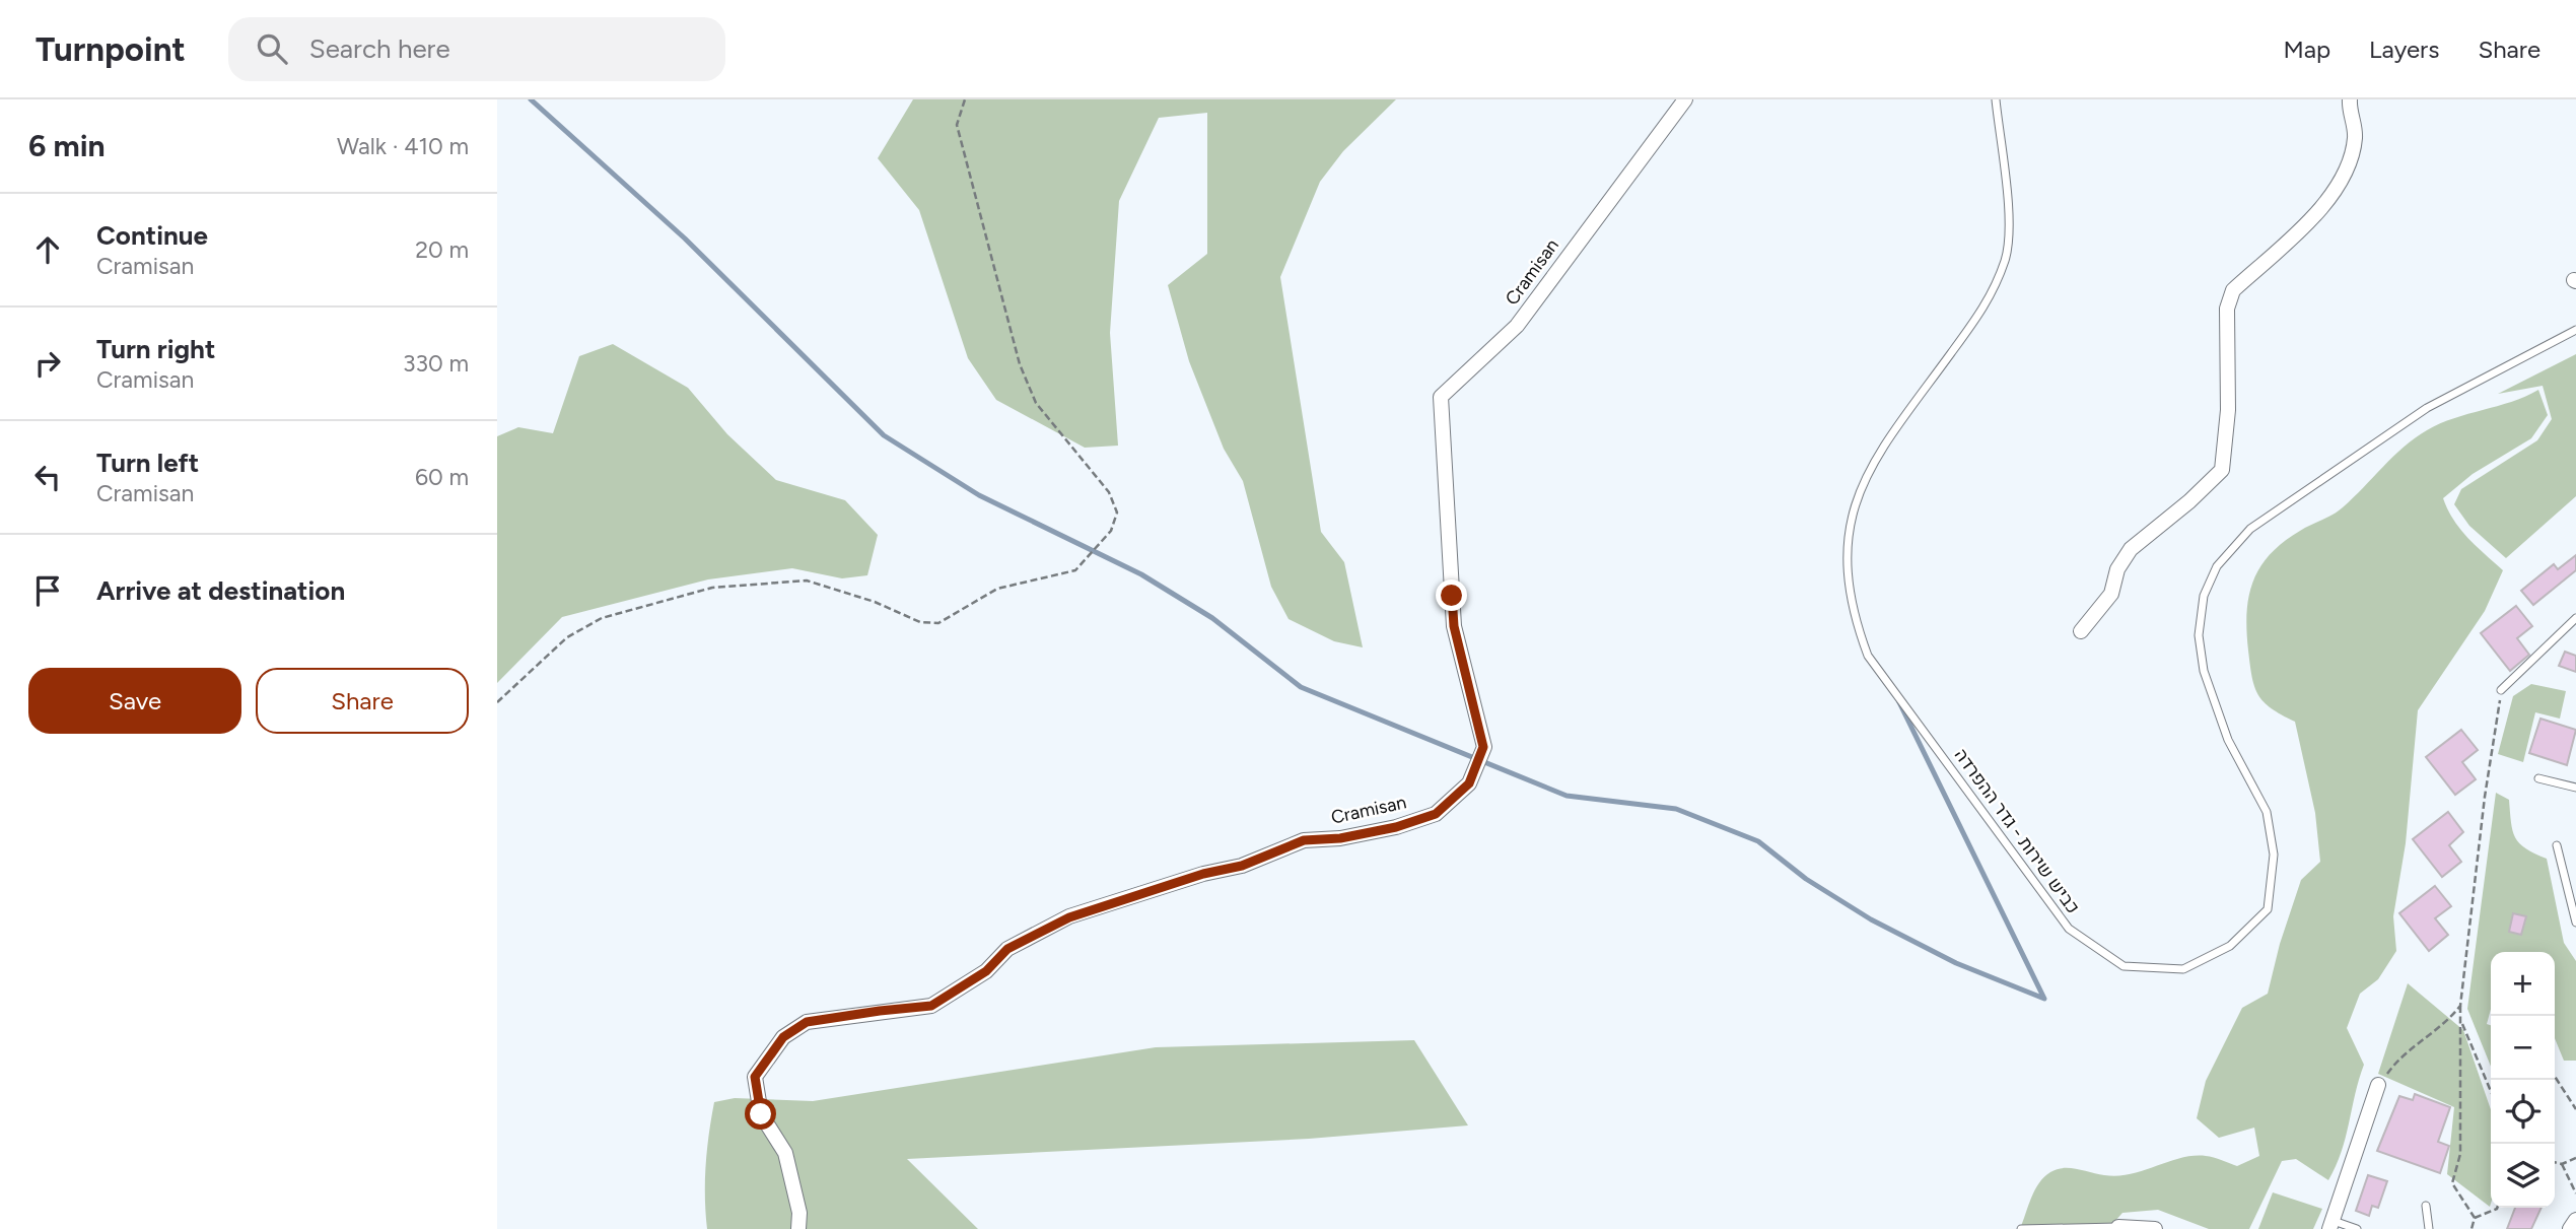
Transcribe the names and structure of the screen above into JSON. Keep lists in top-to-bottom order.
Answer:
{
  "streets": {
    "street": ["Cramisan"],
    "lane": ["כביש שירות - גדר ההפרדה"]
  },
  "page": {
    "header": "Turnpoint",
    "search": "Search here",
    "nav": ["Map", "Layers", "Share"],
    "heading": ["6 min", "Walk · 410 m"],
    "list": [
      ["Continue", "Cramisan", "20 m"],
      ["Turn right", "Cramisan", "330 m"],
      ["Turn left", "Cramisan", "60 m"],
      "Arrive at destination"
    ],
    "buttons": ["Save", "Share"],
    "map_buttons": ["+", "−"]
  }
}
